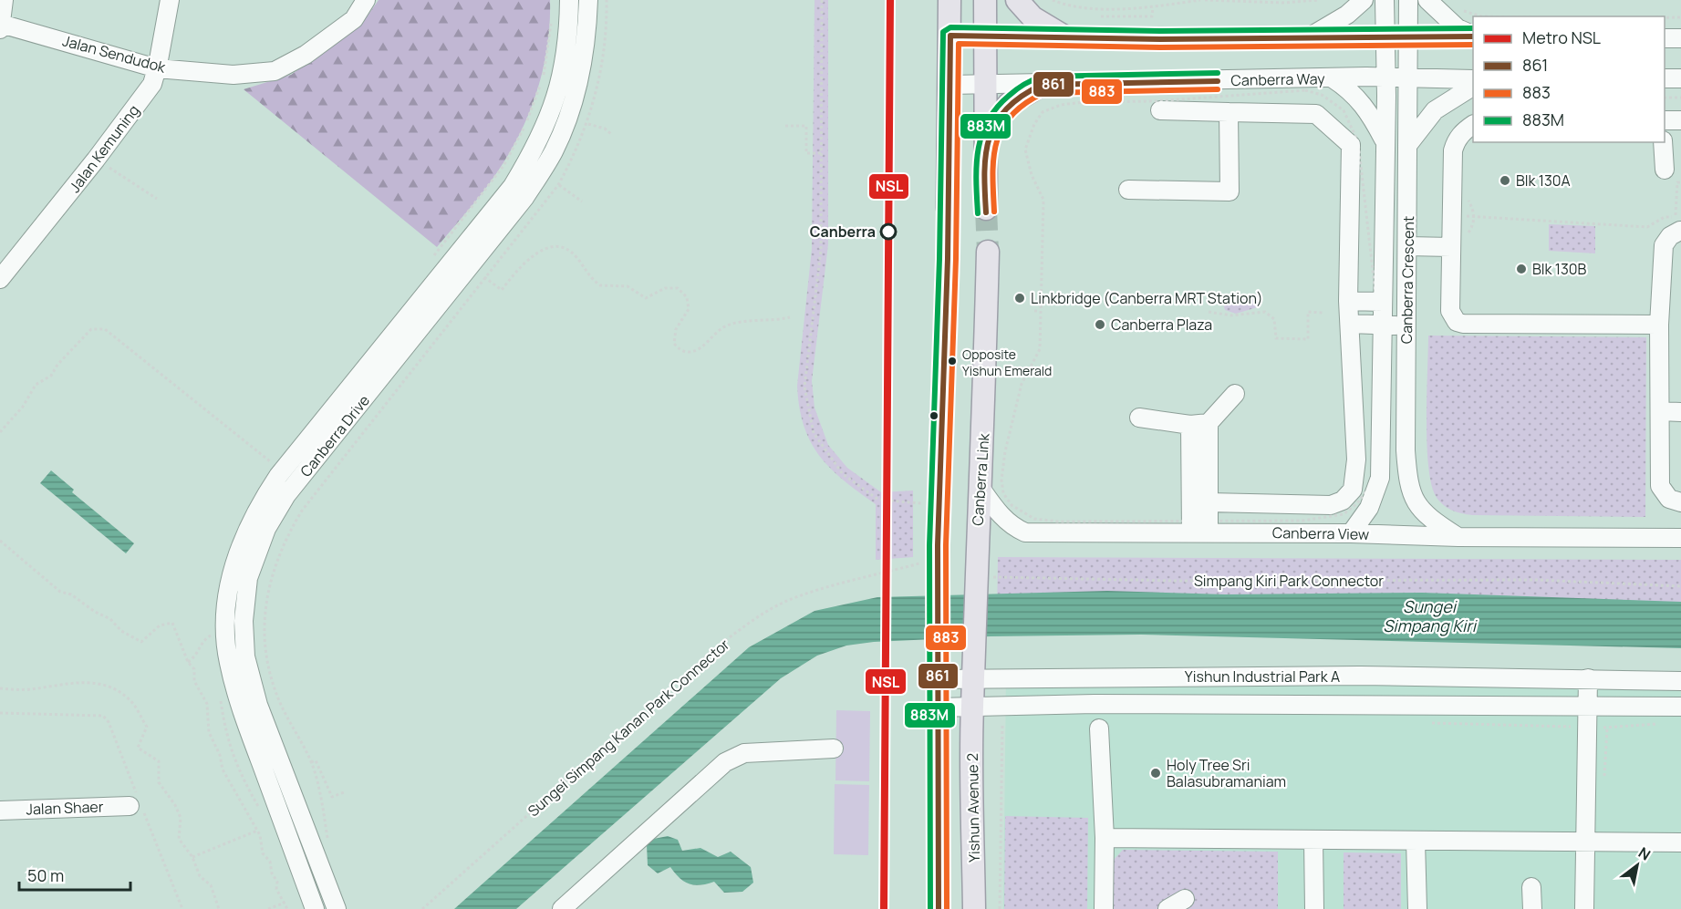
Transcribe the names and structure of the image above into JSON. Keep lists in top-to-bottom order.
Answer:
{
  "streets": {
    "main road": ["Canberra Link", "Yishun Avenue 2"],
    "street": [
      "Jalan Sendudok",
      "Canberra Way",
      "Jalan Kemuning",
      "Canberra Crescent",
      "Canberra Drive",
      "Canberra View",
      "Yishun Industrial Park A",
      "Jalan Shaer"
    ],
    "path": ["Simpang Kiri Park Connector", "Sungei Simpang Kanan Park Connector"]
  },
  "crossings": [
    ["Jalan Sendudok", "Jalan Kemuning"],
    ["Canberra Way", "Canberra Crescent"],
    ["Canberra Crescent", "Canberra View"],
    ["Canberra Link", "Canberra View"],
    ["Canberra Link", "Simpang Kiri Park Connector"],
    ["Canberra Link", "Yishun Industrial Park A"],
    ["Canberra Link", "Yishun Avenue 2"],
    ["Yishun Industrial Park A", "Yishun Avenue 2"]
  ],
  "water": ["Sungei Simpang Kiri"],
  "places": [
    "Blk 130A",
    "Canberra",
    "Blk 130B",
    "Linkbridge (Canberra MRT Station)",
    "Canberra Plaza",
    "Opposite Yishun Emerald",
    "Holy Tree Sri Balasubramaniam"
  ],
  "lines": [
    "metro line NSL",
    "transit line 883M",
    "transit line 861",
    "transit line 883"
  ],
  "legend": [
    "Metro NSL",
    "861",
    "883",
    "883M"
  ],
  "scale_bar": "50 m",
  "north": "top right"
}
